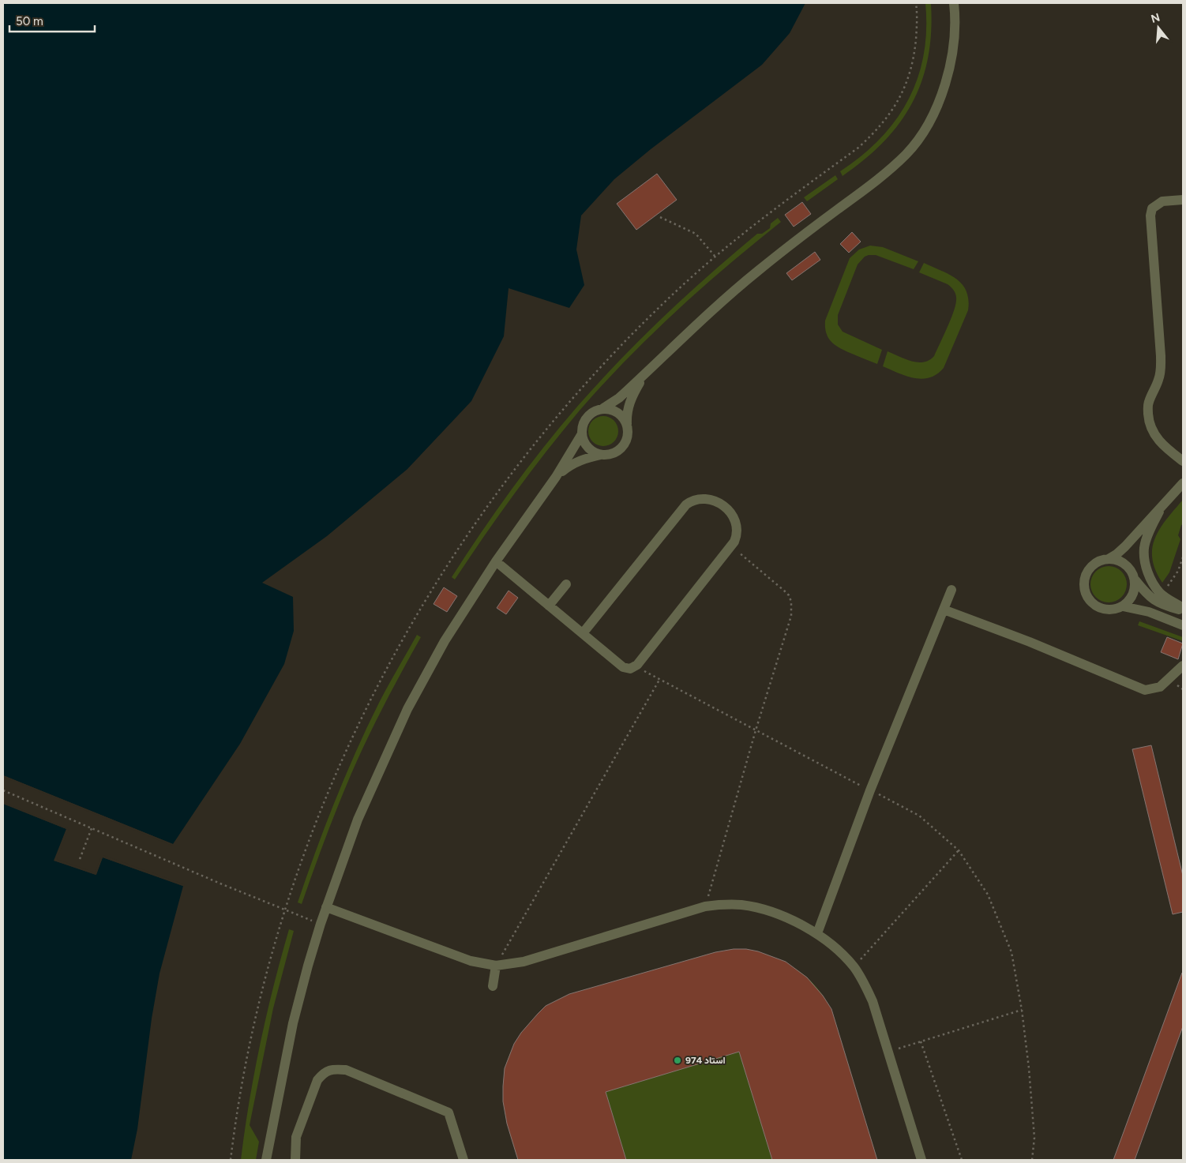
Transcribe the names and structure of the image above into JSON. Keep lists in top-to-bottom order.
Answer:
{
  "places": ["استاد 974"],
  "scale_bar": "50 m",
  "north": "top"
}
